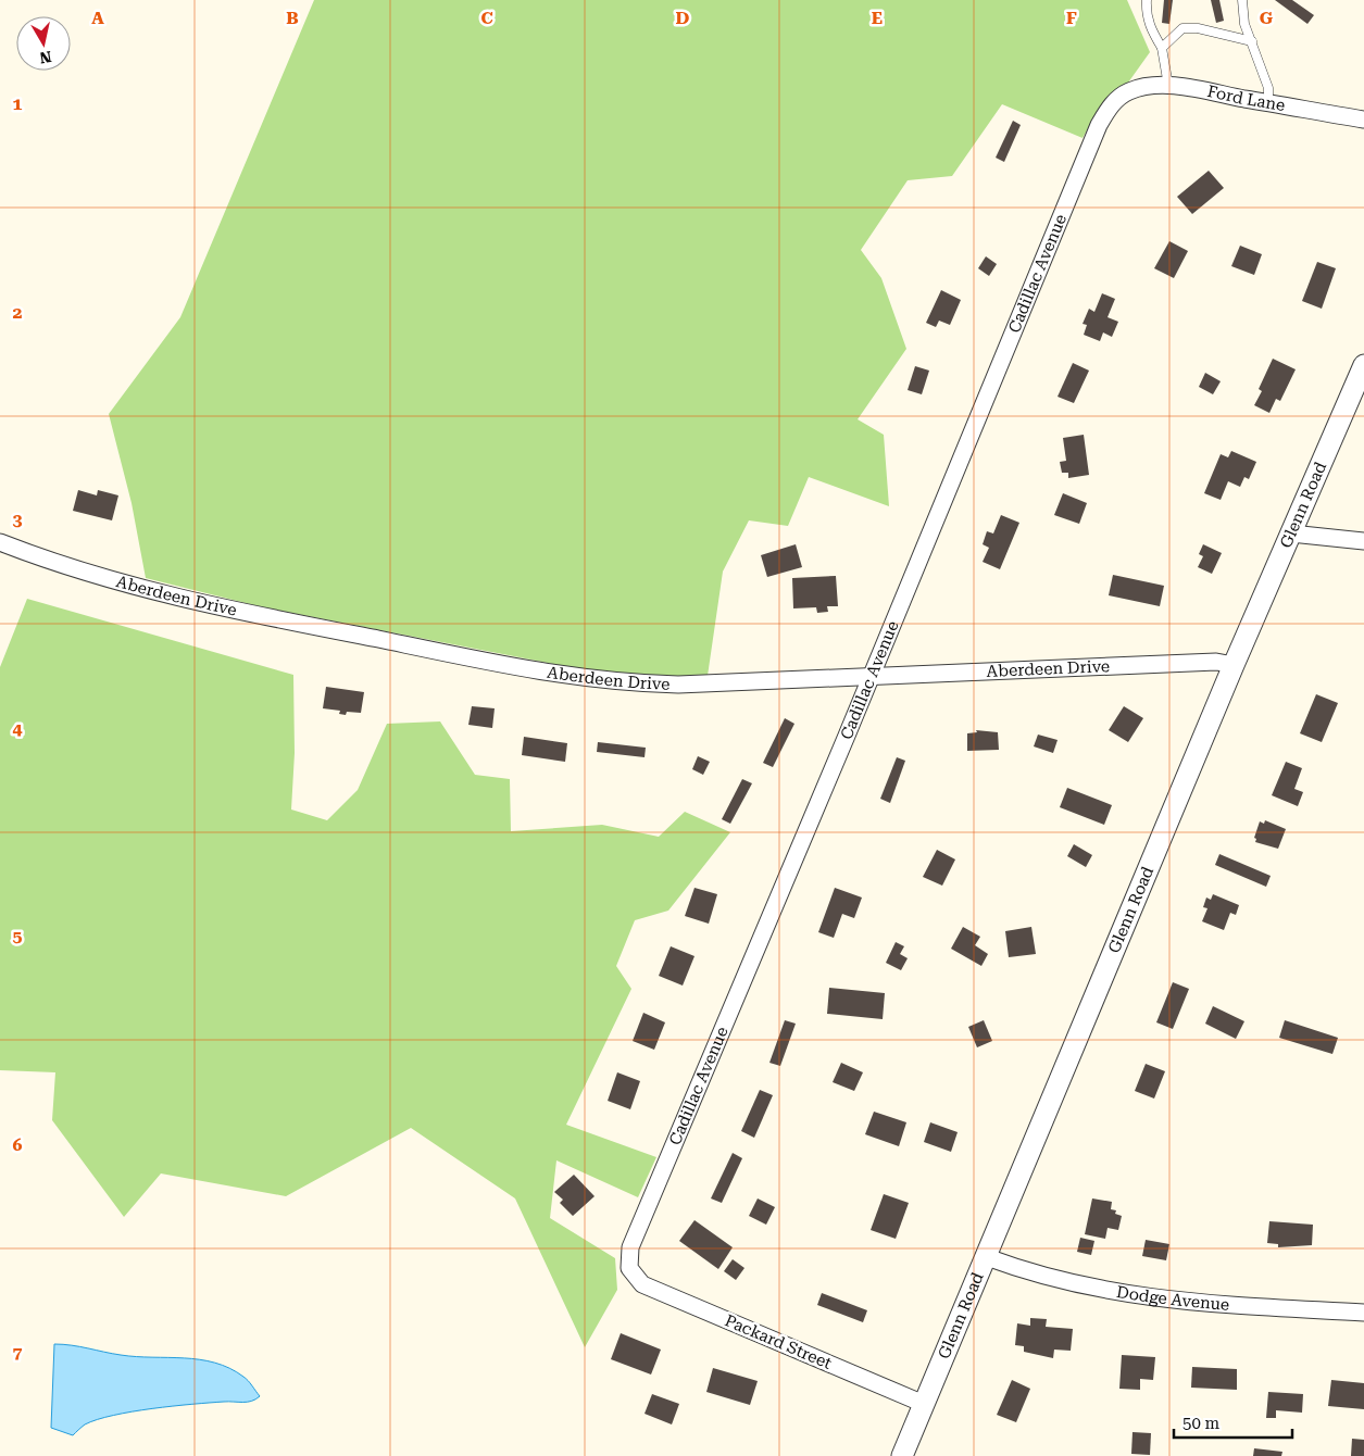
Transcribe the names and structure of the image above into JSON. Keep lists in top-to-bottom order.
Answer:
{
  "streets": {
    "street": [
      "Ford Lane",
      "Cadillac Avenue",
      "Glenn Road",
      "Aberdeen Drive",
      "Dodge Avenue",
      "Packard Street"
    ]
  },
  "crossings": [
    ["Ford Lane", "Cadillac Avenue"],
    ["Cadillac Avenue", "Aberdeen Drive"],
    ["Cadillac Avenue", "Packard Street"],
    ["Glenn Road", "Aberdeen Drive"],
    ["Glenn Road", "Dodge Avenue"],
    ["Glenn Road", "Packard Street"]
  ],
  "scale_bar": "50 m",
  "north": "bottom",
  "grid": {
    "columns": [
      "A",
      "B",
      "C",
      "D",
      "E",
      "F",
      "G"
    ],
    "rows": [
      "1",
      "2",
      "3",
      "4",
      "5",
      "6",
      "7"
    ]
  }
}
